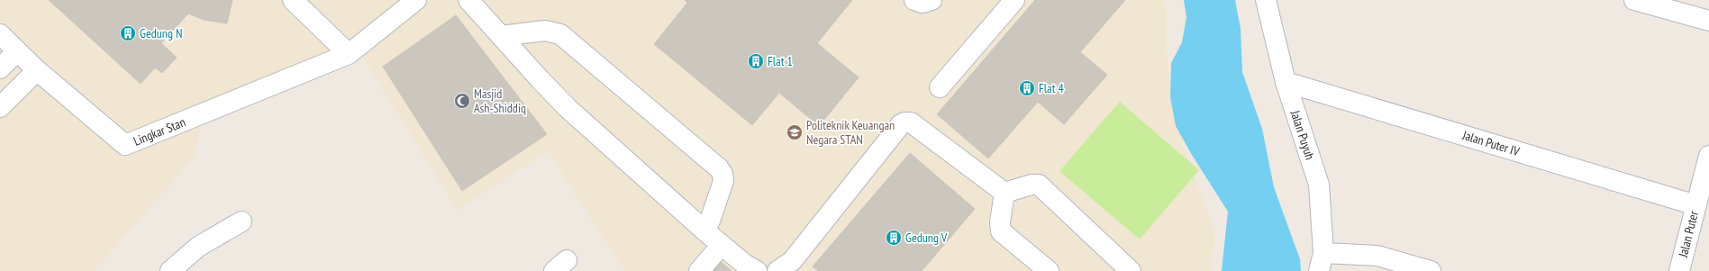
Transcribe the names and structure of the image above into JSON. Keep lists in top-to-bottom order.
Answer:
{
  "streets": {
    "street": [
      "Lingkar Stan",
      "Jalan Puyuh",
      "Jalan Puter IV",
      "Jalan Puter"
    ]
  },
  "crossings": [
    ["Jalan Puyuh", "Jalan Puter IV"],
    ["Jalan Puter IV", "Jalan Puter"]
  ],
  "places": {
    "building": [
      "Gedung N",
      "Flat 1",
      "Flat 4",
      "Gedung V"
    ],
    "mosque": ["Masjid Ash-Shiddiq"],
    "school or university": ["Politeknik Keuangan Negara STAN"]
  }
}
